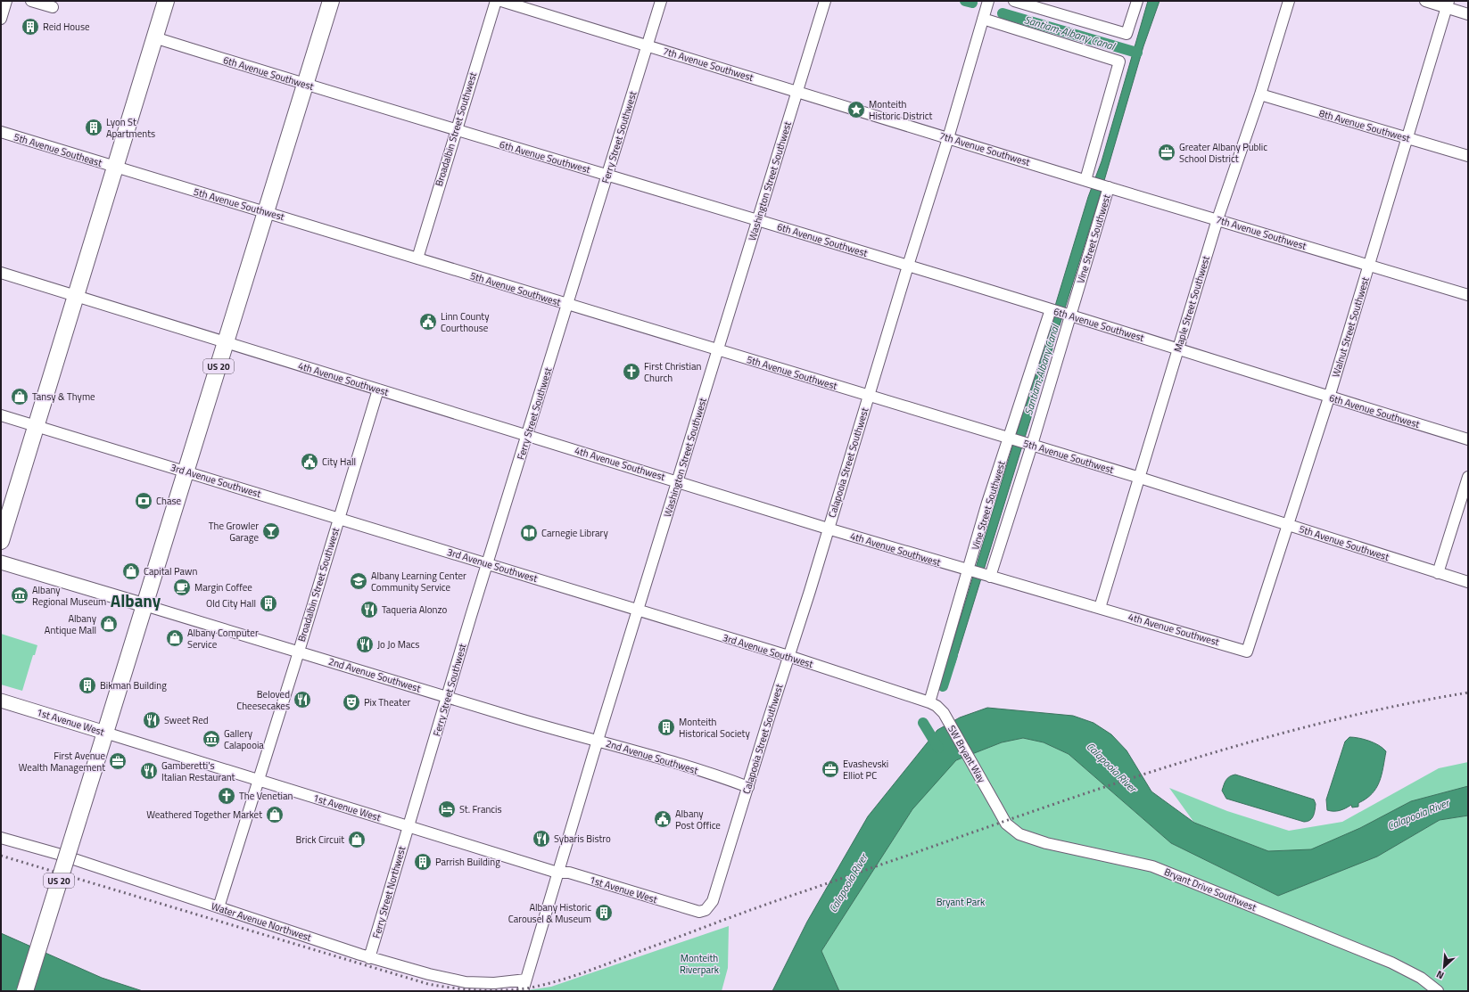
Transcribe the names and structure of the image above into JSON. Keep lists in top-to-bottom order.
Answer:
{
  "streets": {
    "highway": ["US 20"],
    "main road": ["2nd Avenue Southwest", "1st Avenue West"],
    "street": [
      "7th Avenue Southwest",
      "6th Avenue Southwest",
      "8th Avenue Southwest",
      "Broadalbin Street Southwest",
      "Ferry Street Southwest",
      "5th Avenue Southeast",
      "Washington Street Southwest",
      "5th Avenue Southwest",
      "Vine Street Southwest",
      "Maple Street Southwest",
      "Walnut Street Southwest",
      "4th Avenue Southwest",
      "Calapooia Street Southwest",
      "3rd Avenue Southwest",
      "SW Bryant Way",
      "Bryant Drive Southwest",
      "Ferry Street Northwest",
      "Water Avenue Northwest"
    ]
  },
  "crossings": [
    ["7th Avenue Southwest", "Ferry Street Southwest"],
    ["7th Avenue Southwest", "Washington Street Southwest"],
    ["7th Avenue Southwest", "Vine Street Southwest"],
    ["7th Avenue Southwest", "Maple Street Southwest"],
    ["7th Avenue Southwest", "Walnut Street Southwest"],
    ["7th Avenue Southwest", "Calapooia Street Southwest"],
    ["6th Avenue Southwest", "Broadalbin Street Southwest"],
    ["6th Avenue Southwest", "Ferry Street Southwest"],
    ["6th Avenue Southwest", "Washington Street Southwest"],
    ["6th Avenue Southwest", "Vine Street Southwest"],
    ["6th Avenue Southwest", "Maple Street Southwest"],
    ["6th Avenue Southwest", "Walnut Street Southwest"],
    ["6th Avenue Southwest", "US 20"],
    ["6th Avenue Southwest", "Calapooia Street Southwest"],
    ["8th Avenue Southwest", "Maple Street Southwest"],
    ["8th Avenue Southwest", "Walnut Street Southwest"],
    ["Broadalbin Street Southwest", "5th Avenue Southwest"],
    ["Broadalbin Street Southwest", "4th Avenue Southwest"],
    ["Broadalbin Street Southwest", "3rd Avenue Southwest"],
    ["Broadalbin Street Southwest", "2nd Avenue Southwest"],
    ["Broadalbin Street Southwest", "1st Avenue West"],
    ["Broadalbin Street Southwest", "Water Avenue Northwest"],
    ["Ferry Street Southwest", "5th Avenue Southwest"],
    ["Ferry Street Southwest", "4th Avenue Southwest"],
    ["Ferry Street Southwest", "3rd Avenue Southwest"],
    ["Ferry Street Southwest", "2nd Avenue Southwest"],
    ["Ferry Street Southwest", "1st Avenue West"],
    ["Ferry Street Southwest", "Ferry Street Northwest"],
    ["5th Avenue Southeast", "5th Avenue Southwest"],
    ["Washington Street Southwest", "5th Avenue Southwest"],
    ["Washington Street Southwest", "4th Avenue Southwest"],
    ["Washington Street Southwest", "3rd Avenue Southwest"],
    ["Washington Street Southwest", "2nd Avenue Southwest"],
    ["Washington Street Southwest", "1st Avenue West"],
    ["Washington Street Southwest", "Water Avenue Northwest"],
    ["5th Avenue Southwest", "Vine Street Southwest"],
    ["5th Avenue Southwest", "Maple Street Southwest"],
    ["5th Avenue Southwest", "Walnut Street Southwest"],
    ["5th Avenue Southwest", "US 20"],
    ["5th Avenue Southwest", "Calapooia Street Southwest"],
    ["Vine Street Southwest", "4th Avenue Southwest"],
    ["Vine Street Southwest", "Calapooia Street Southwest"],
    ["Vine Street Southwest", "3rd Avenue Southwest"],
    ["Maple Street Southwest", "4th Avenue Southwest"],
    ["Walnut Street Southwest", "4th Avenue Southwest"],
    ["US 20", "4th Avenue Southwest"],
    ["US 20", "3rd Avenue Southwest"],
    ["US 20", "2nd Avenue Southwest"],
    ["US 20", "1st Avenue West"],
    ["4th Avenue Southwest", "Calapooia Street Southwest"],
    ["Calapooia Street Southwest", "3rd Avenue Southwest"],
    ["Calapooia Street Southwest", "2nd Avenue Southwest"],
    ["Calapooia Street Southwest", "1st Avenue West"],
    ["3rd Avenue Southwest", "SW Bryant Way"],
    ["1st Avenue West", "Ferry Street Northwest"],
    ["SW Bryant Way", "Bryant Drive Southwest"],
    ["Ferry Street Northwest", "Water Avenue Northwest"]
  ],
  "districts": ["Albany"],
  "water": ["Santiam-Albany Canal", "Calapooia River"],
  "parks": ["Bryant Park", "Monteith Riverpark"],
  "places": {
    "building": [
      "Reid House",
      "Lyon St Apartments",
      "Old City Hall",
      "Bikman Building",
      "Monteith Historical Society",
      "Parrish Building",
      "Albany Historic Carousel & Museum"
    ],
    "place": ["Monteith Historic District"],
    "office": ["Greater Albany Public School District", "First Avenue Wealth Management", "Evashevski Elliot PC"],
    "public building": ["Linn County Courthouse", "City Hall", "Albany Post Office"],
    "church": ["First Christian Church", "The Venetian"],
    "shop": [
      "Tansy & Thyme",
      "Capital Pawn",
      "Albany Antique Mall",
      "Albany Computer Service",
      "Weathered Together Market",
      "Brick Circuit"
    ],
    "bank": ["Chase"],
    "bar": ["The Growler Garage"],
    "library": ["Carnegie Library"],
    "school or university": ["Albany Learning Center Community Service"],
    "cafe": ["Margin Coffee"],
    "museum": ["Albany Regional Museum", "Gallery Calapooia"],
    "restaurant": [
      "Taqueria Alonzo",
      "Jo Jo Macs",
      "Beloved Cheesecakes",
      "Sweet Red",
      "Gamberetti's Italian Restaurant",
      "Sybaris Bistro"
    ],
    "theatre": ["Pix Theater"],
    "hotel": ["St. Francis"]
  },
  "north": "bottom left"
}
